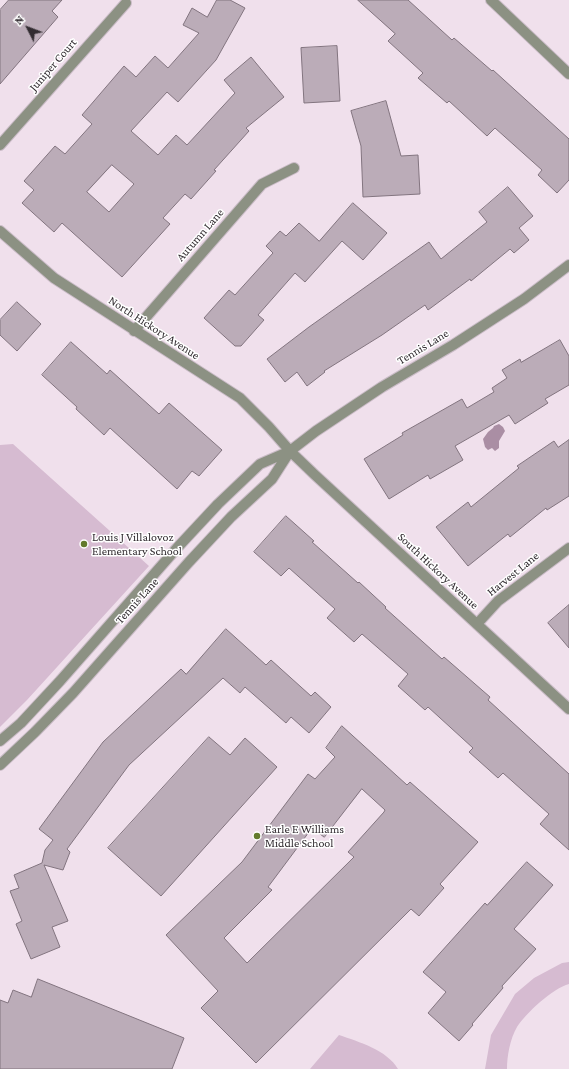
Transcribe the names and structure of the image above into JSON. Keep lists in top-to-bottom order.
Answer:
{
  "streets": {
    "street": [
      "Juniper Court",
      "Autumn Lane",
      "North Hickory Avenue",
      "Tennis Lane",
      "South Hickory Avenue",
      "Harvest Lane"
    ]
  },
  "crossings": [
    ["Autumn Lane", "North Hickory Avenue"],
    ["North Hickory Avenue", "Tennis Lane"],
    ["North Hickory Avenue", "South Hickory Avenue"],
    ["Tennis Lane", "South Hickory Avenue"],
    ["South Hickory Avenue", "Harvest Lane"]
  ],
  "places": ["Louis J Villalovoz Elementary School", "Earle E Williams Middle School"],
  "north": "top left"
}
